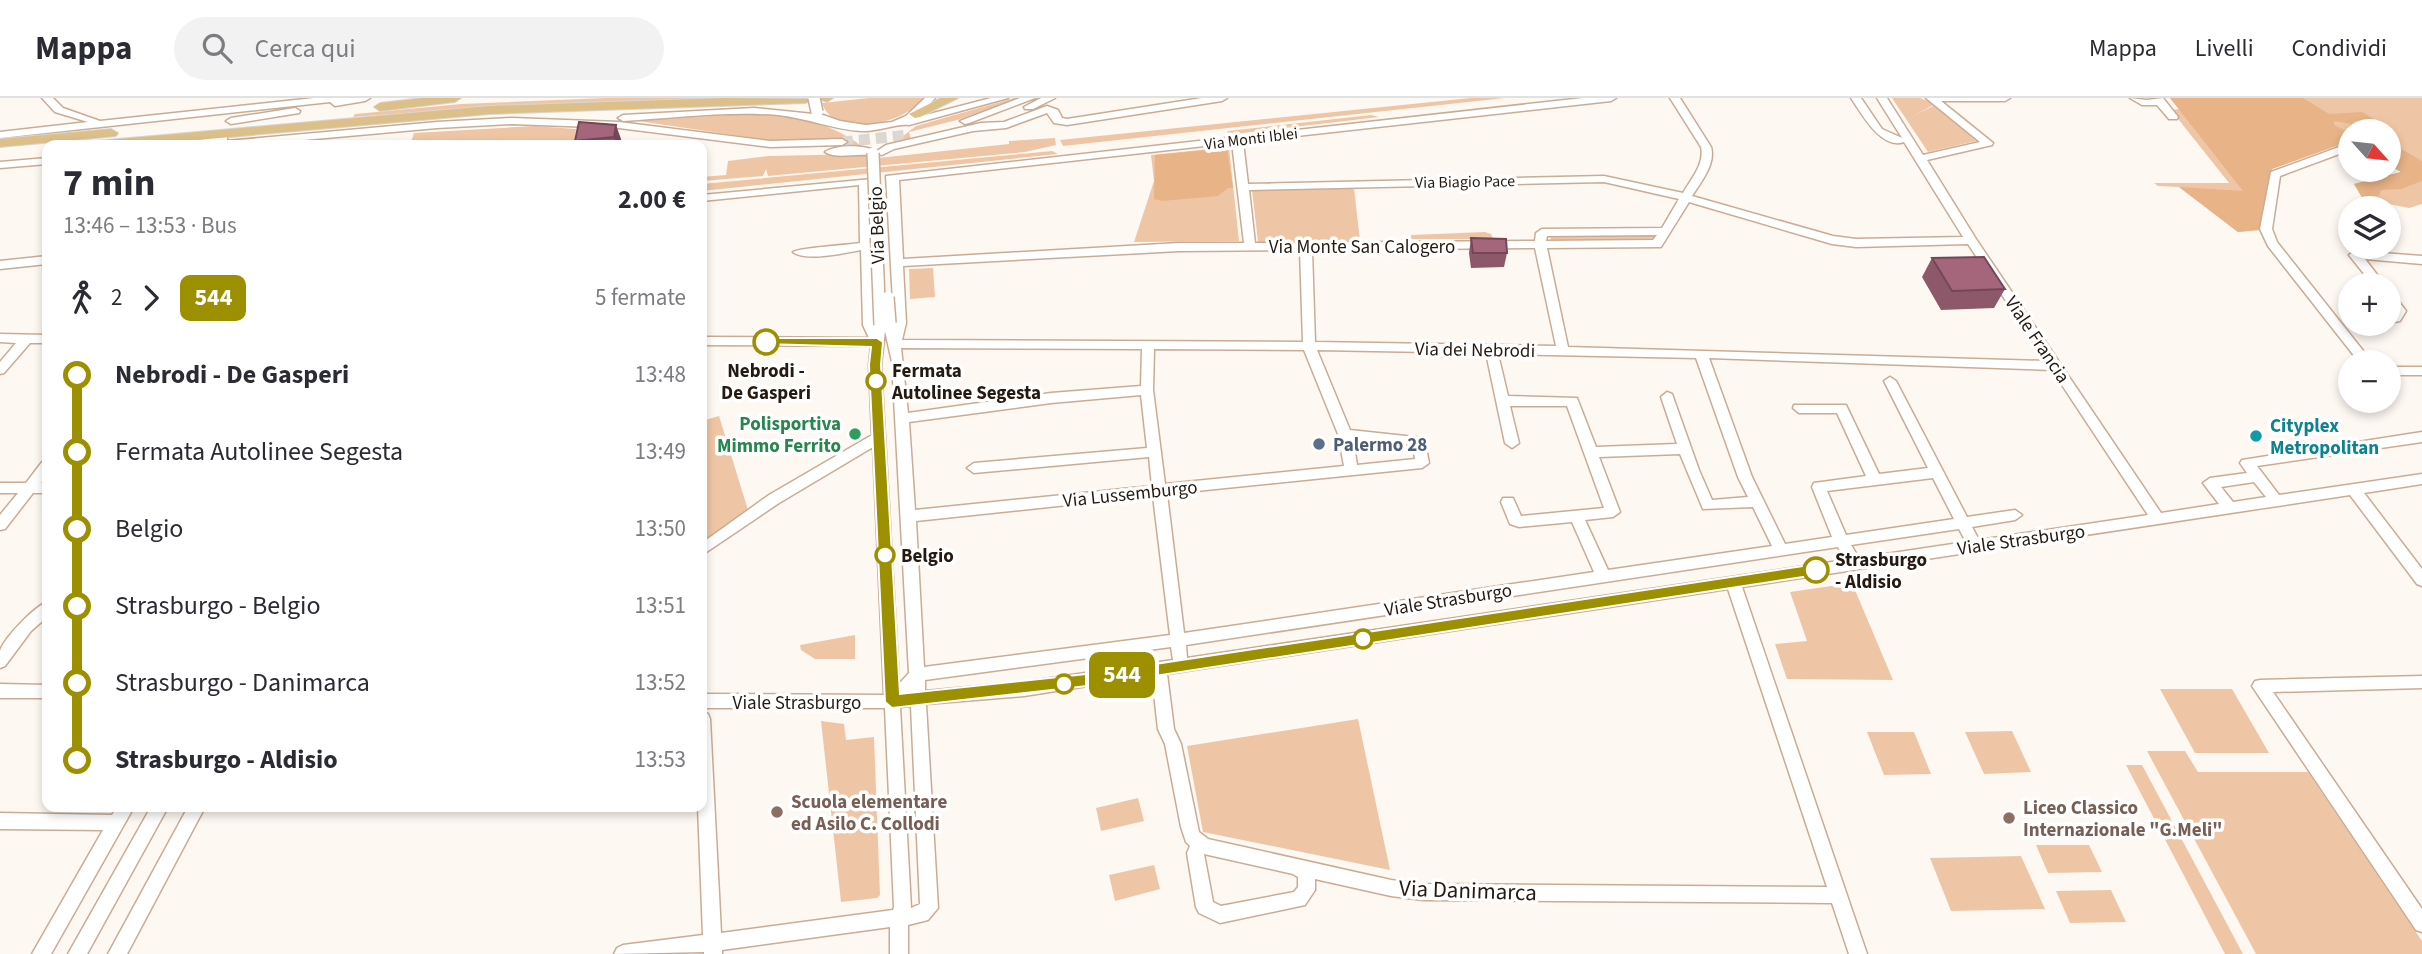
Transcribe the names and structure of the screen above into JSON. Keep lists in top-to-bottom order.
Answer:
{
  "streets": {
    "street": [
      "Via Monti Iblei",
      "Via Biagio Pace",
      "Via Belgio",
      "Via Monte San Calogero",
      "Viale Francia",
      "Via dei Nebrodi",
      "Via Lussemburgo",
      "Viale Strasburgo",
      "Via Danimarca"
    ]
  },
  "crossings": [
    ["Via Monti Iblei", "Via Belgio"],
    ["Via Biagio Pace", "Via Monte San Calogero"],
    ["Via Biagio Pace", "Viale Francia"],
    ["Via Belgio", "Via Monte San Calogero"],
    ["Via Belgio", "Via dei Nebrodi"],
    ["Via Belgio", "Via Lussemburgo"],
    ["Via Belgio", "Viale Strasburgo"],
    ["Viale Francia", "Via dei Nebrodi"],
    ["Viale Francia", "Viale Strasburgo"]
  ],
  "places": [
    "Nebrodi - De Gasperi",
    "Fermata Autolinee Segesta",
    "Polisportiva Mimmo Ferrito",
    "Cityplex Metropolitan",
    "Palermo 28",
    "Belgio",
    "Strasburgo - Aldisio",
    "Scuola elementare ed Asilo C. Collodi",
    "Liceo Classico Internazionale \"G.Meli\""
  ],
  "lines": ["bus line 544"],
  "north": "bottom right",
  "page": {
    "header": "Mappa",
    "search": "Cerca qui",
    "nav": ["Mappa", "Livelli", "Condividi"],
    "on_map": "544",
    "map_buttons": ["+", "−"],
    "heading": ["7 min", "13:46 – 13:53 · Bus", "2.00 €"],
    "legs": ["2", "544", "5 fermate"],
    "list": [
      {
        "name": "Nebrodi - De Gasperi",
        "value": "13:48"
      },
      {
        "name": "Fermata Autolinee Segesta",
        "value": "13:49"
      },
      {
        "name": "Belgio",
        "value": "13:50"
      },
      {
        "name": "Strasburgo - Belgio",
        "value": "13:51"
      },
      {
        "name": "Strasburgo - Danimarca",
        "value": "13:52"
      },
      {
        "name": "Strasburgo - Aldisio",
        "value": "13:53"
      }
    ]
  }
}
